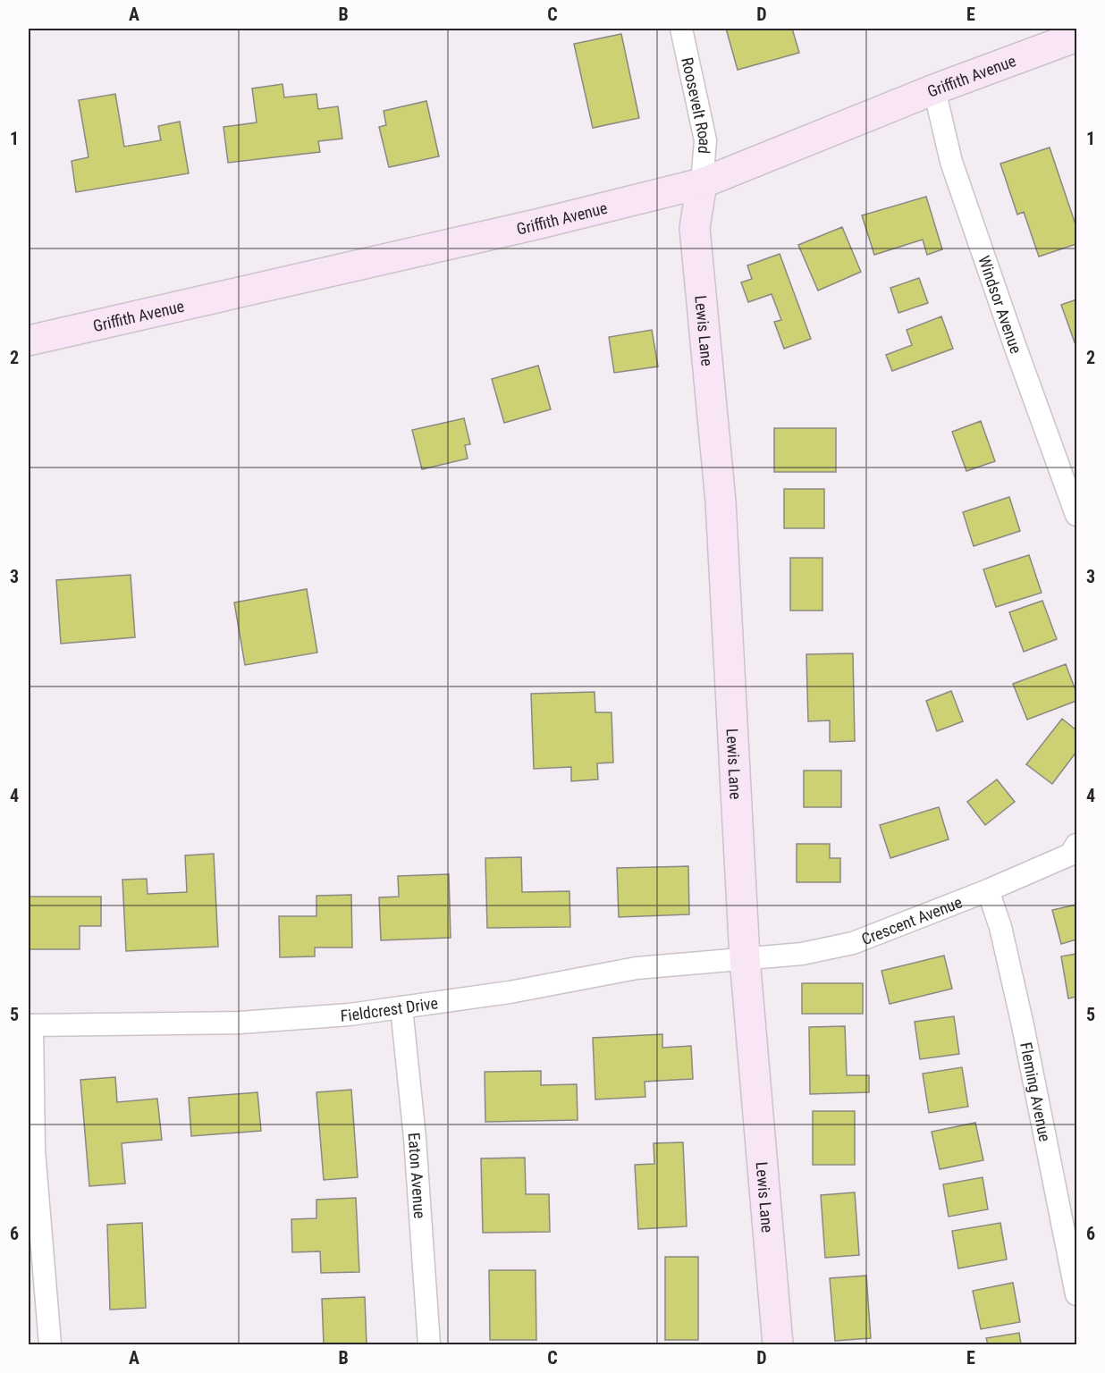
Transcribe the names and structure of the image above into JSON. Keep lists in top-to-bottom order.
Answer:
{
  "streets": {
    "street": [
      "Griffith Avenue",
      "Roosevelt Road",
      "Windsor Avenue",
      "Lewis Lane",
      "Crescent Avenue",
      "Fieldcrest Drive",
      "Fleming Avenue",
      "Eaton Avenue"
    ]
  },
  "crossings": [
    ["Griffith Avenue", "Roosevelt Road"],
    ["Griffith Avenue", "Windsor Avenue"],
    ["Griffith Avenue", "Lewis Lane"],
    ["Roosevelt Road", "Lewis Lane"],
    ["Lewis Lane", "Crescent Avenue"],
    ["Lewis Lane", "Fieldcrest Drive"],
    ["Crescent Avenue", "Fieldcrest Drive"],
    ["Crescent Avenue", "Fleming Avenue"],
    ["Fieldcrest Drive", "Eaton Avenue"]
  ],
  "grid": {
    "columns": [
      "A",
      "B",
      "C",
      "D",
      "E"
    ],
    "rows": [
      "1",
      "2",
      "3",
      "4",
      "5",
      "6"
    ]
  }
}
